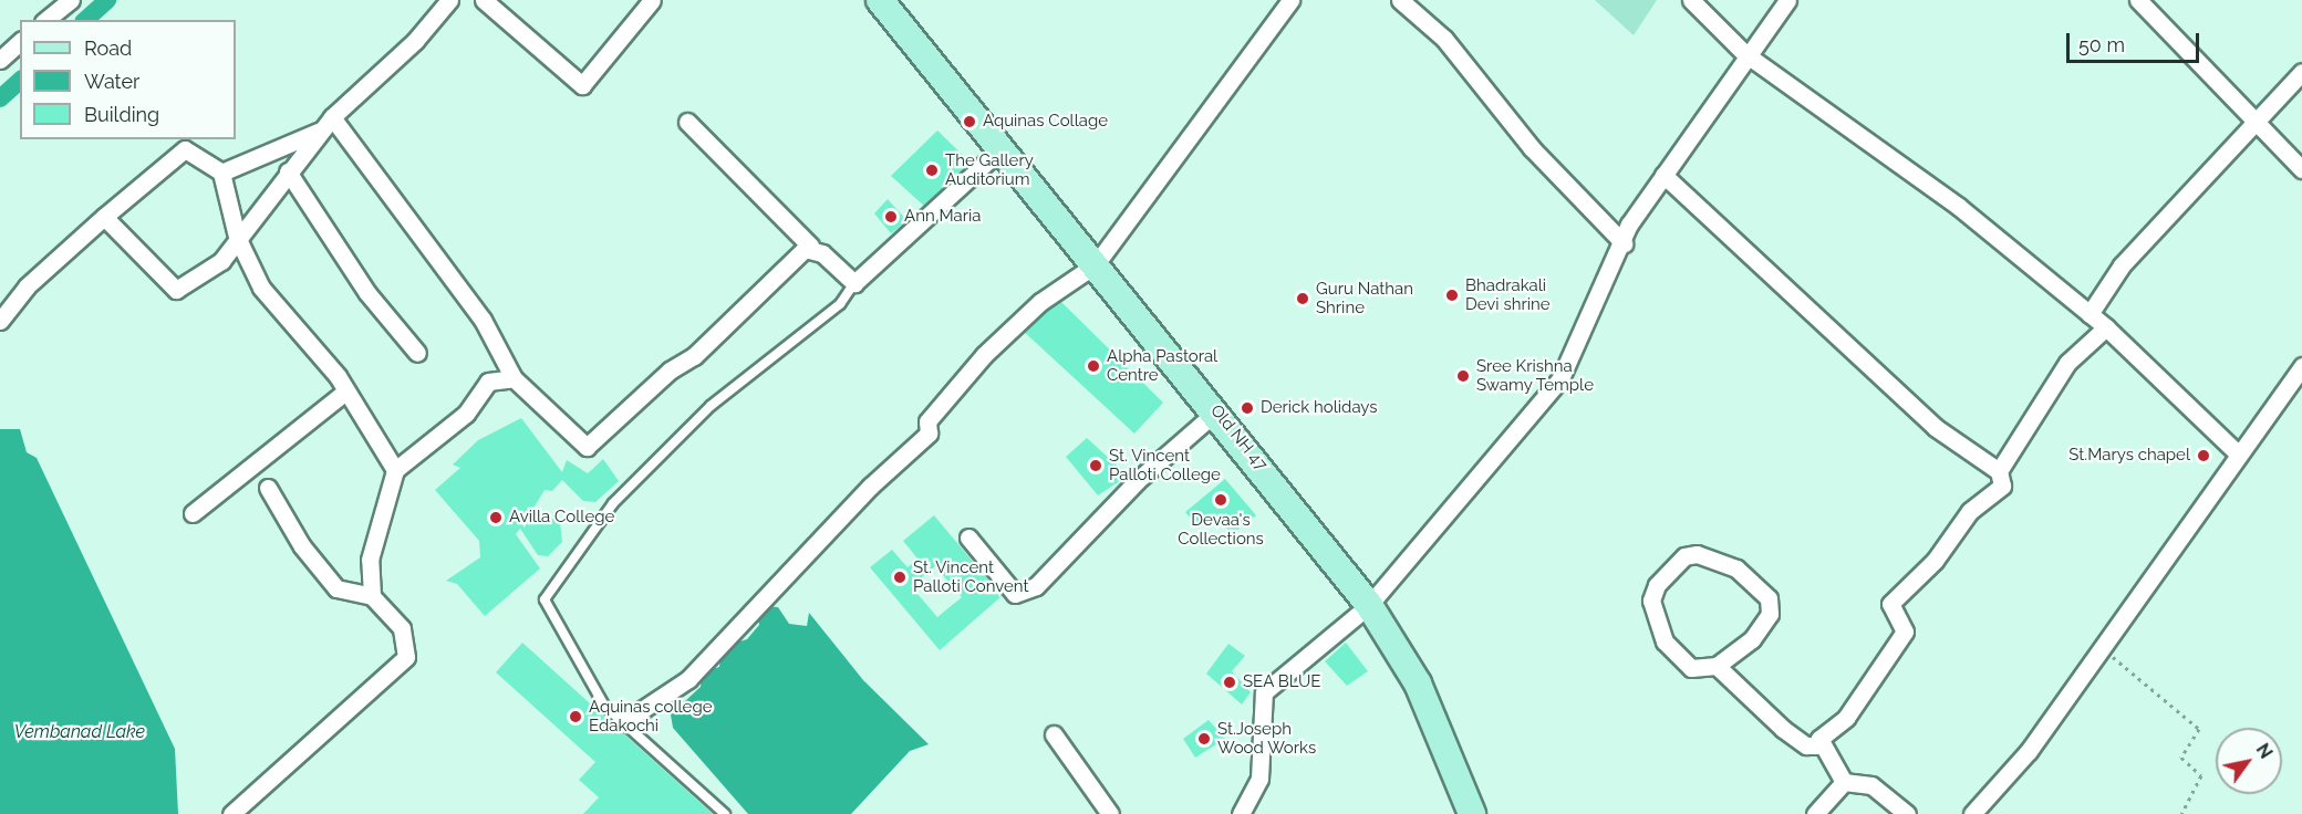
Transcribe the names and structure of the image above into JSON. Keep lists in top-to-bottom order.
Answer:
{
  "streets": {
    "main road": ["Old NH 47"]
  },
  "water": ["Vembanad Lake"],
  "places": [
    "Aquinas Collage",
    "The Gallery Auditorium",
    "Ann Maria",
    "Bhadrakali Devi shrine",
    "Guru Nathan Shrine",
    "Alpha Pastoral Centre",
    "Sree Krishna Swamy Temple",
    "Derick holidays",
    "St.Marys chapel",
    "St. Vincent Palloti College",
    "Devaa's Collections",
    "Avilla College",
    "St. Vincent Palloti Convent",
    "SEA BLUE",
    "Aquinas college Edakochi",
    "St.Joseph Wood Works"
  ],
  "legend": ["Road", "Water", "Building"],
  "scale_bar": "50 m",
  "north": "top right"
}
